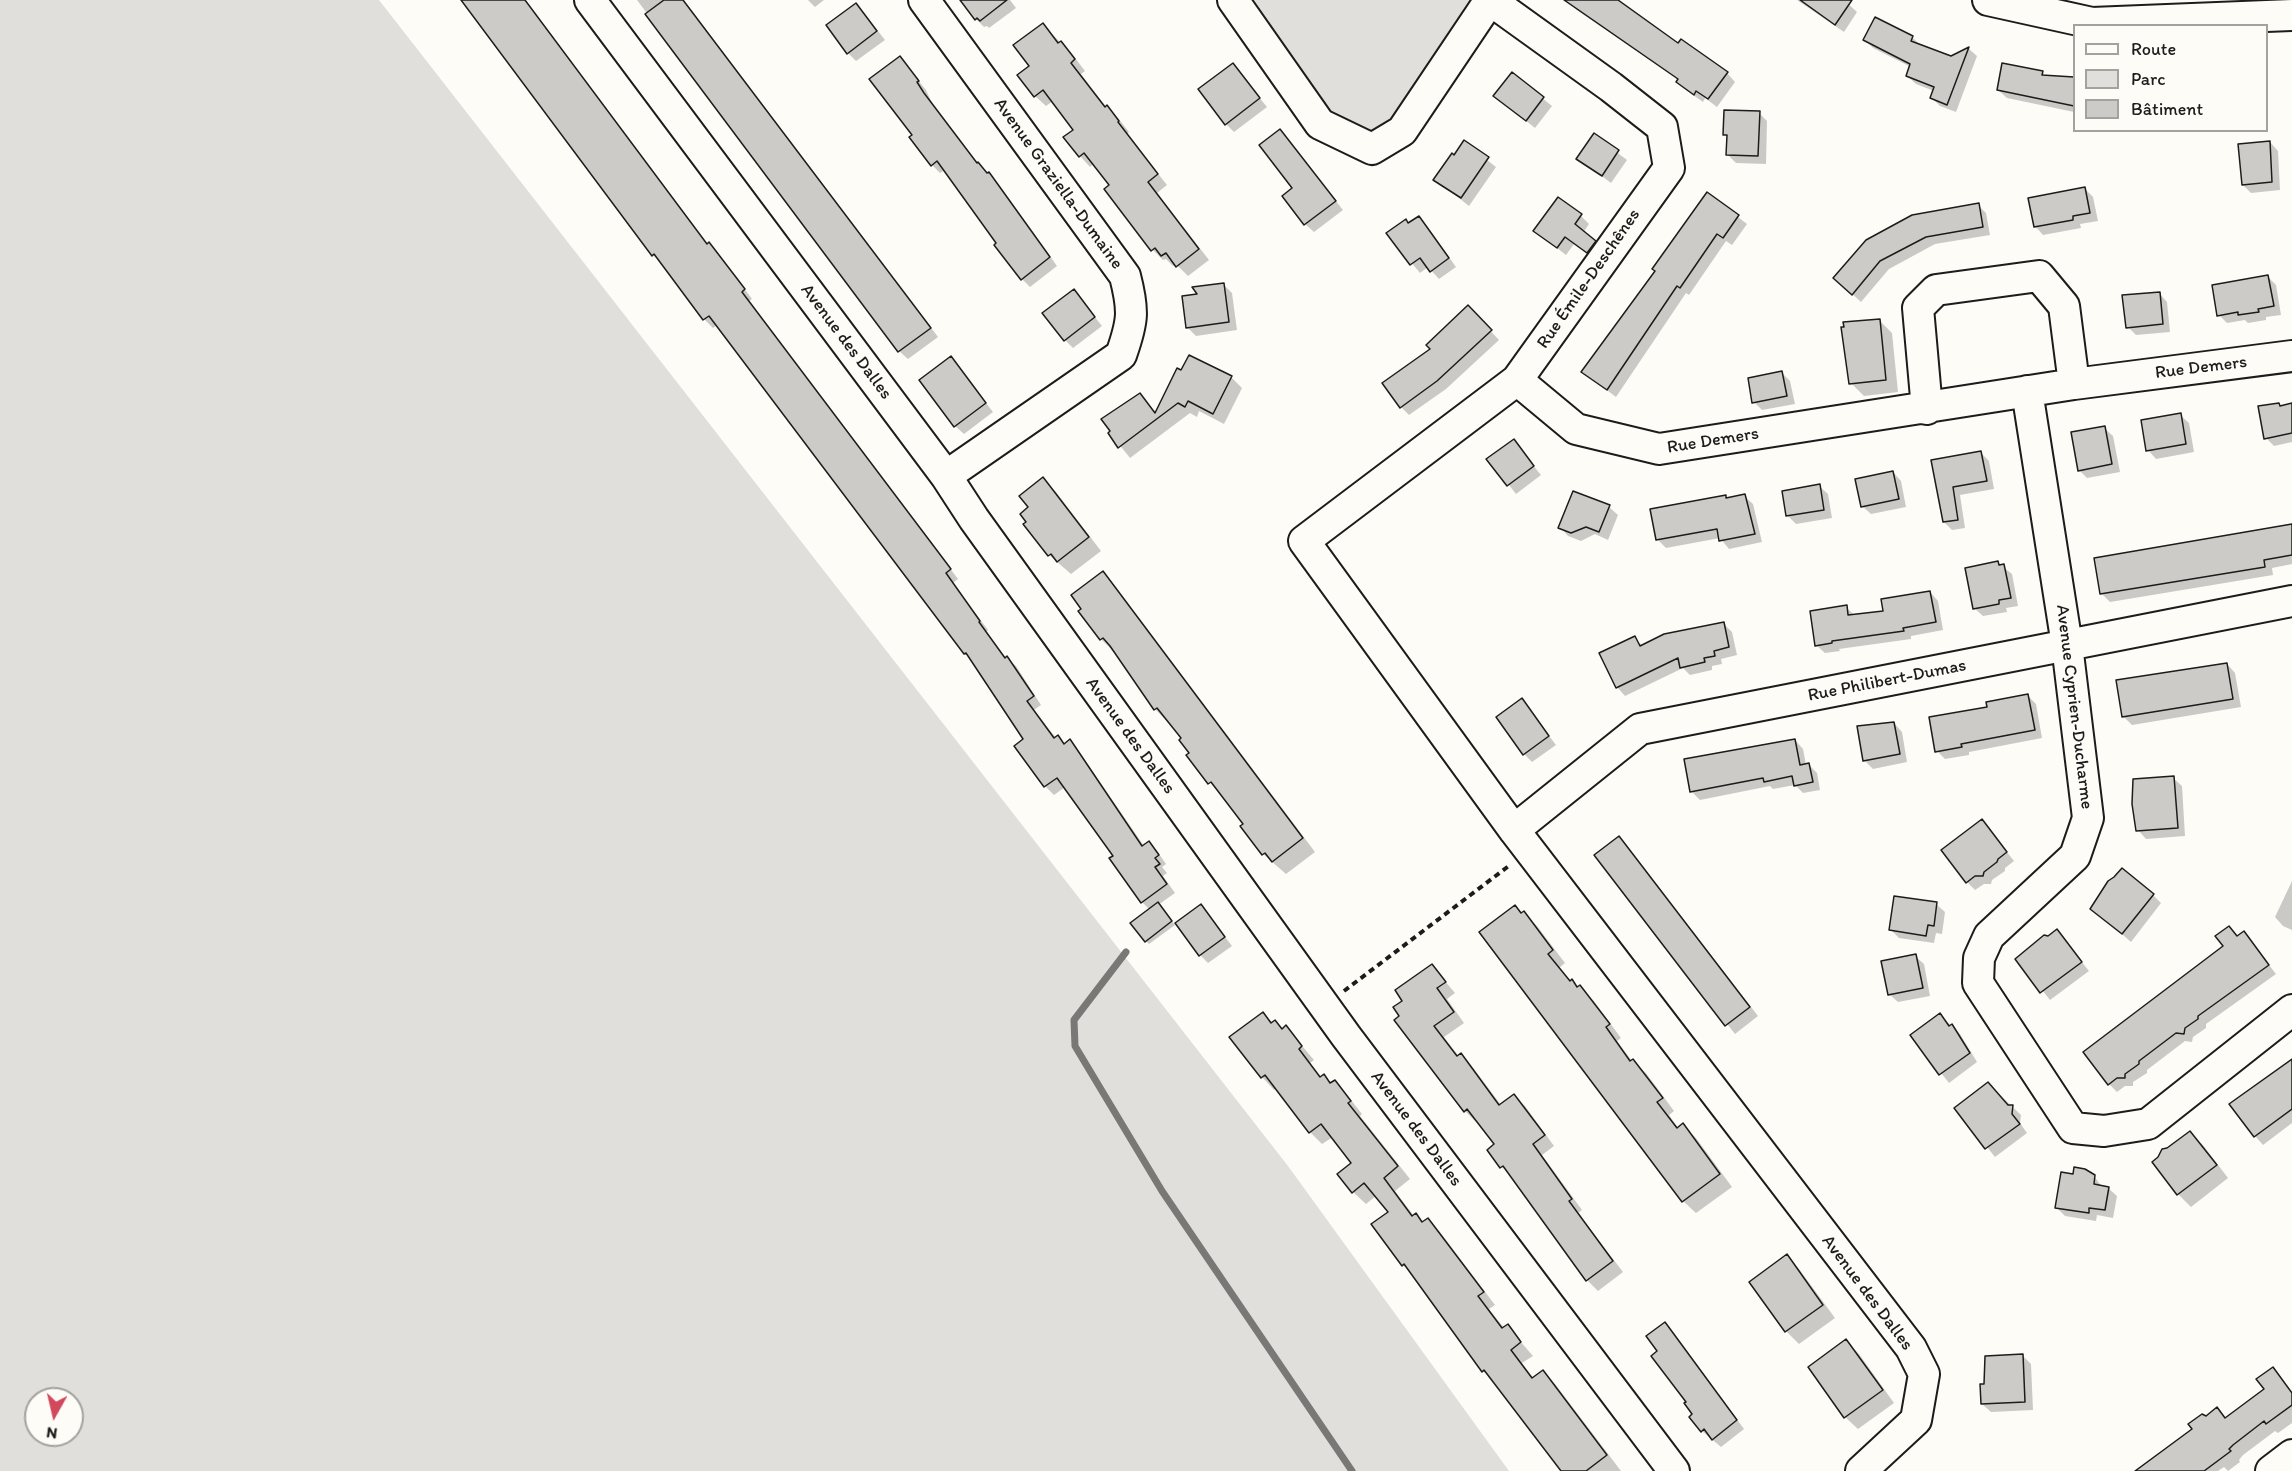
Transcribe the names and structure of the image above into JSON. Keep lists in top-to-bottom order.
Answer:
{
  "streets": {
    "street": [
      "Avenue Graziella-Dumaine",
      "Rue Émile-Deschênes",
      "Avenue des Dalles",
      "Rue Demers",
      "Rue Philibert-Dumas",
      "Avenue Cyprien-Ducharme"
    ]
  },
  "crossings": [
    ["Avenue Graziella-Dumaine", "Avenue des Dalles"],
    ["Rue Émile-Deschênes", "Avenue des Dalles"],
    ["Rue Émile-Deschênes", "Rue Demers"],
    ["Avenue des Dalles", "Rue Philibert-Dumas"],
    ["Rue Demers", "Avenue Cyprien-Ducharme"],
    ["Rue Philibert-Dumas", "Avenue Cyprien-Ducharme"]
  ],
  "legend": ["Route", "Parc", "Bâtiment"],
  "north": "bottom"
}
